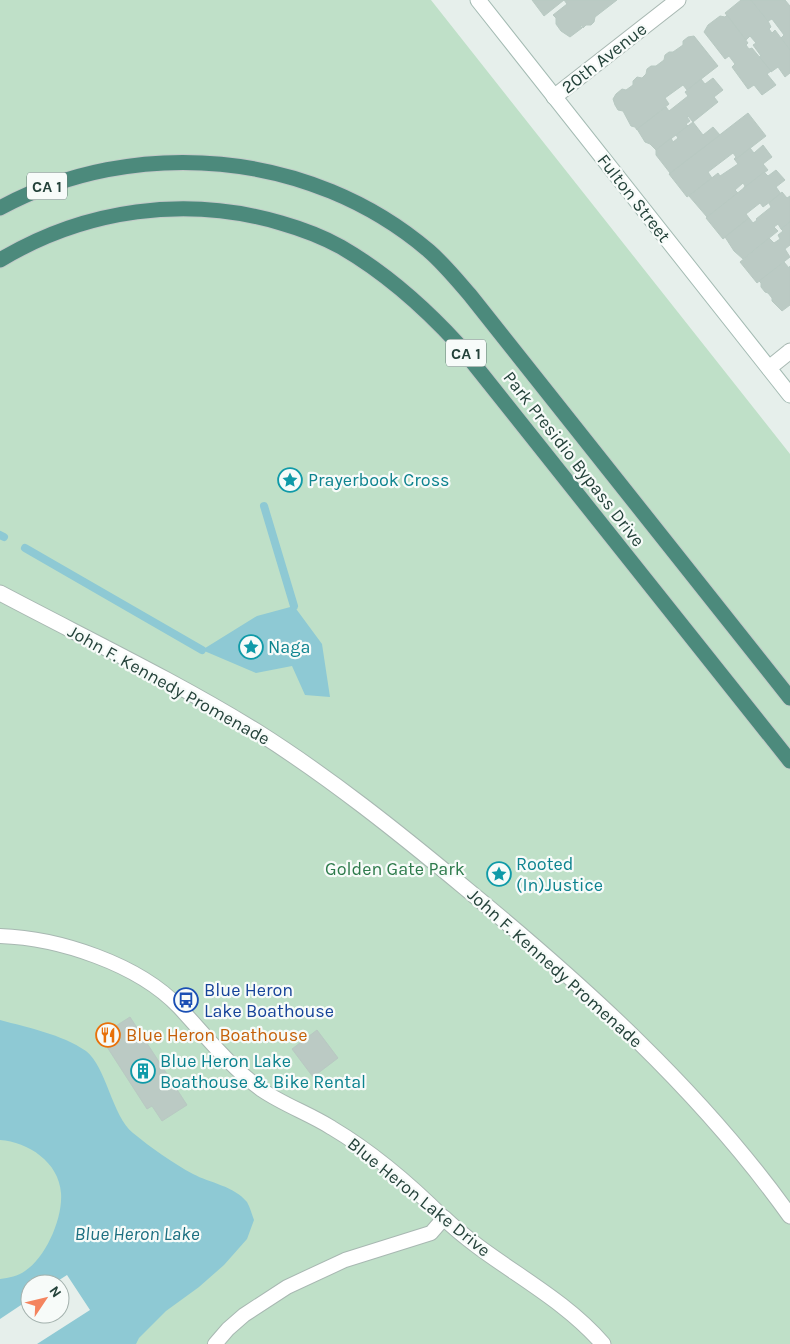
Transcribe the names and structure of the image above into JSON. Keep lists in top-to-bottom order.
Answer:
{
  "streets": {
    "highway": ["CA 1", "Park Presidio Bypass Drive"],
    "street": [
      "20th Avenue",
      "Fulton Street",
      "John F. Kennedy Promenade",
      "Blue Heron Lake Drive"
    ]
  },
  "crossings": [
    ["20th Avenue", "Fulton Street"]
  ],
  "water": ["Blue Heron Lake"],
  "parks": ["Golden Gate Park"],
  "places": {
    "place": ["Prayerbook Cross", "Naga", "Rooted (In)Justice"],
    "bus stop": ["Blue Heron Lake Boathouse"],
    "restaurant": ["Blue Heron Boathouse"],
    "building": ["Blue Heron Lake Boathouse & Bike Rental"]
  },
  "north": "top right"
}
